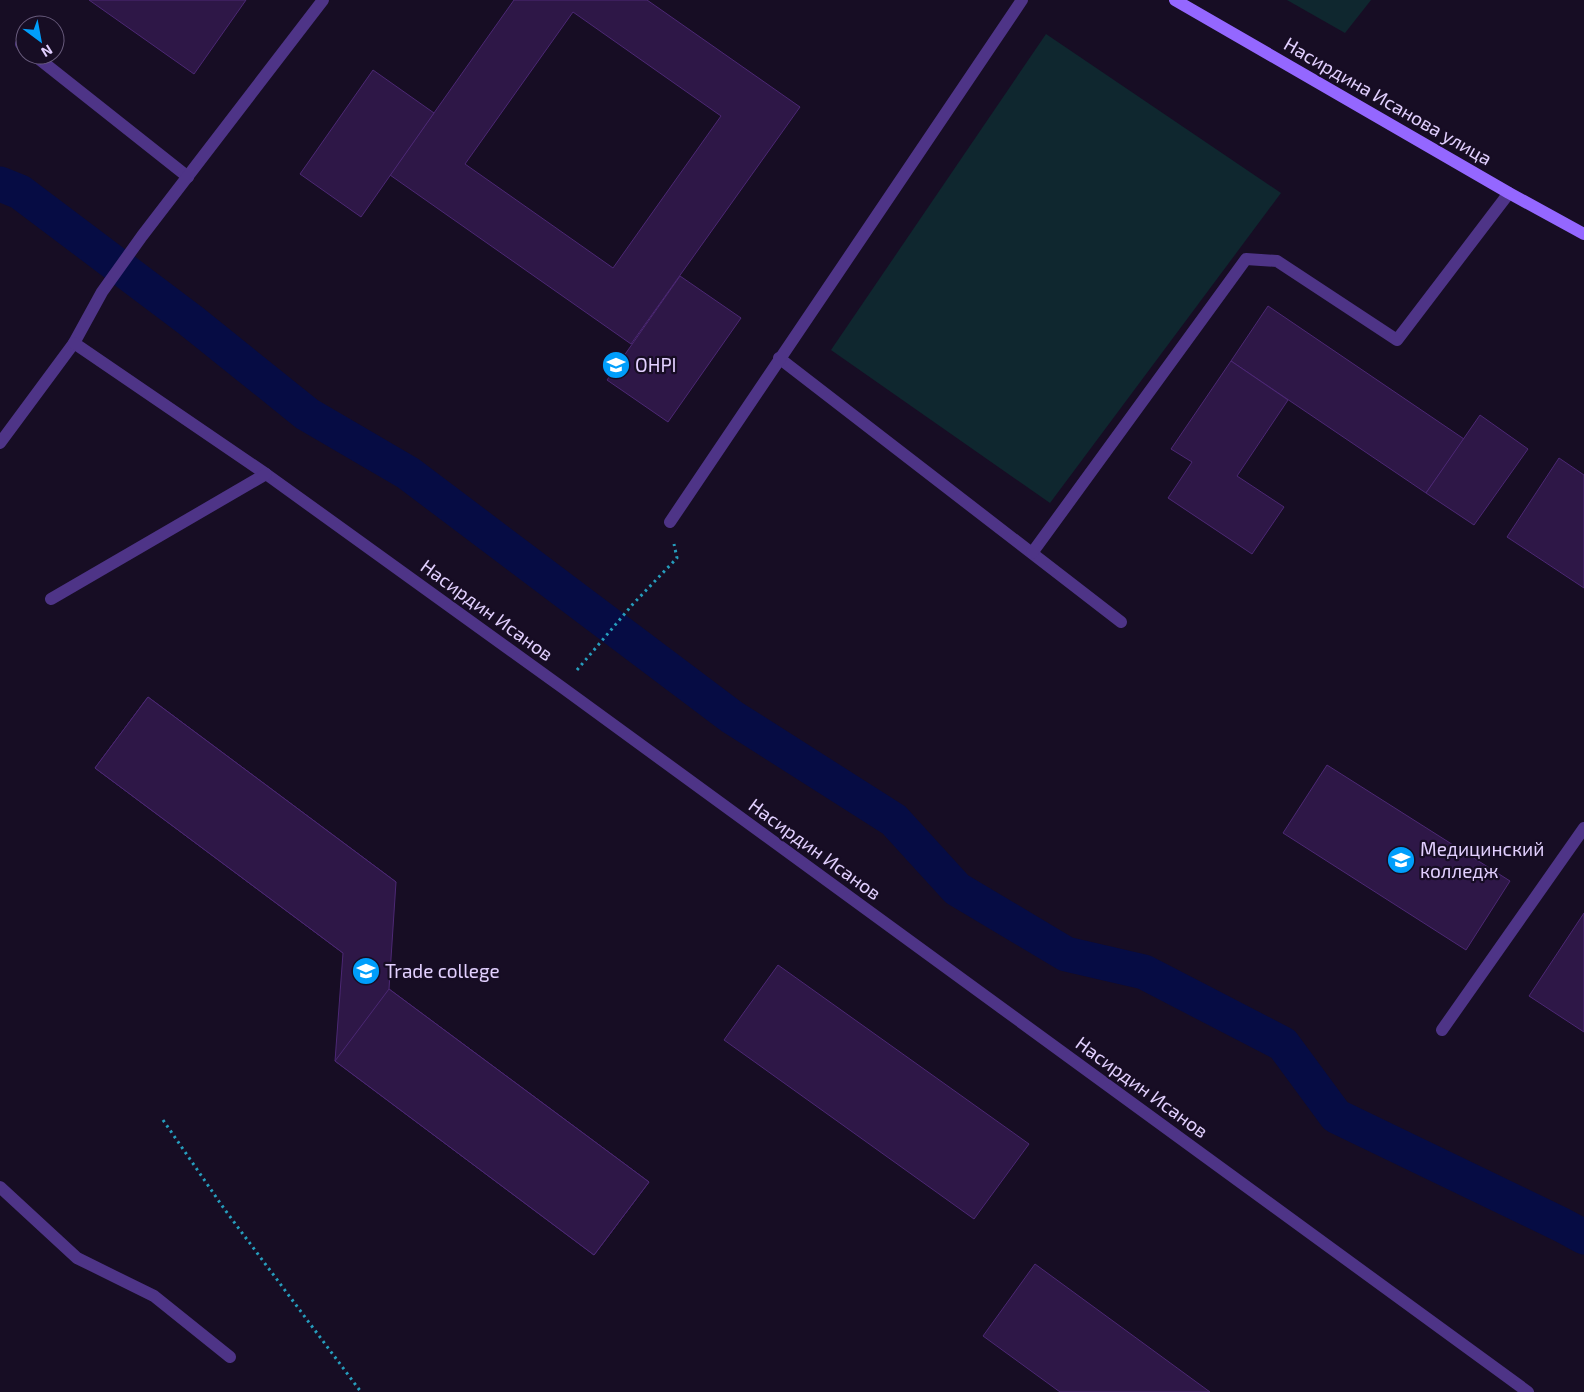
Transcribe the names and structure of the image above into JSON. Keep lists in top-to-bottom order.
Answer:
{
  "streets": {
    "main road": ["Насирдина Исанова улица"],
    "street": ["Насирдин Исанов"]
  },
  "places": {
    "school or university": ["OHPI", "Медицинский колледж", "Trade college"]
  },
  "north": "bottom right"
}
